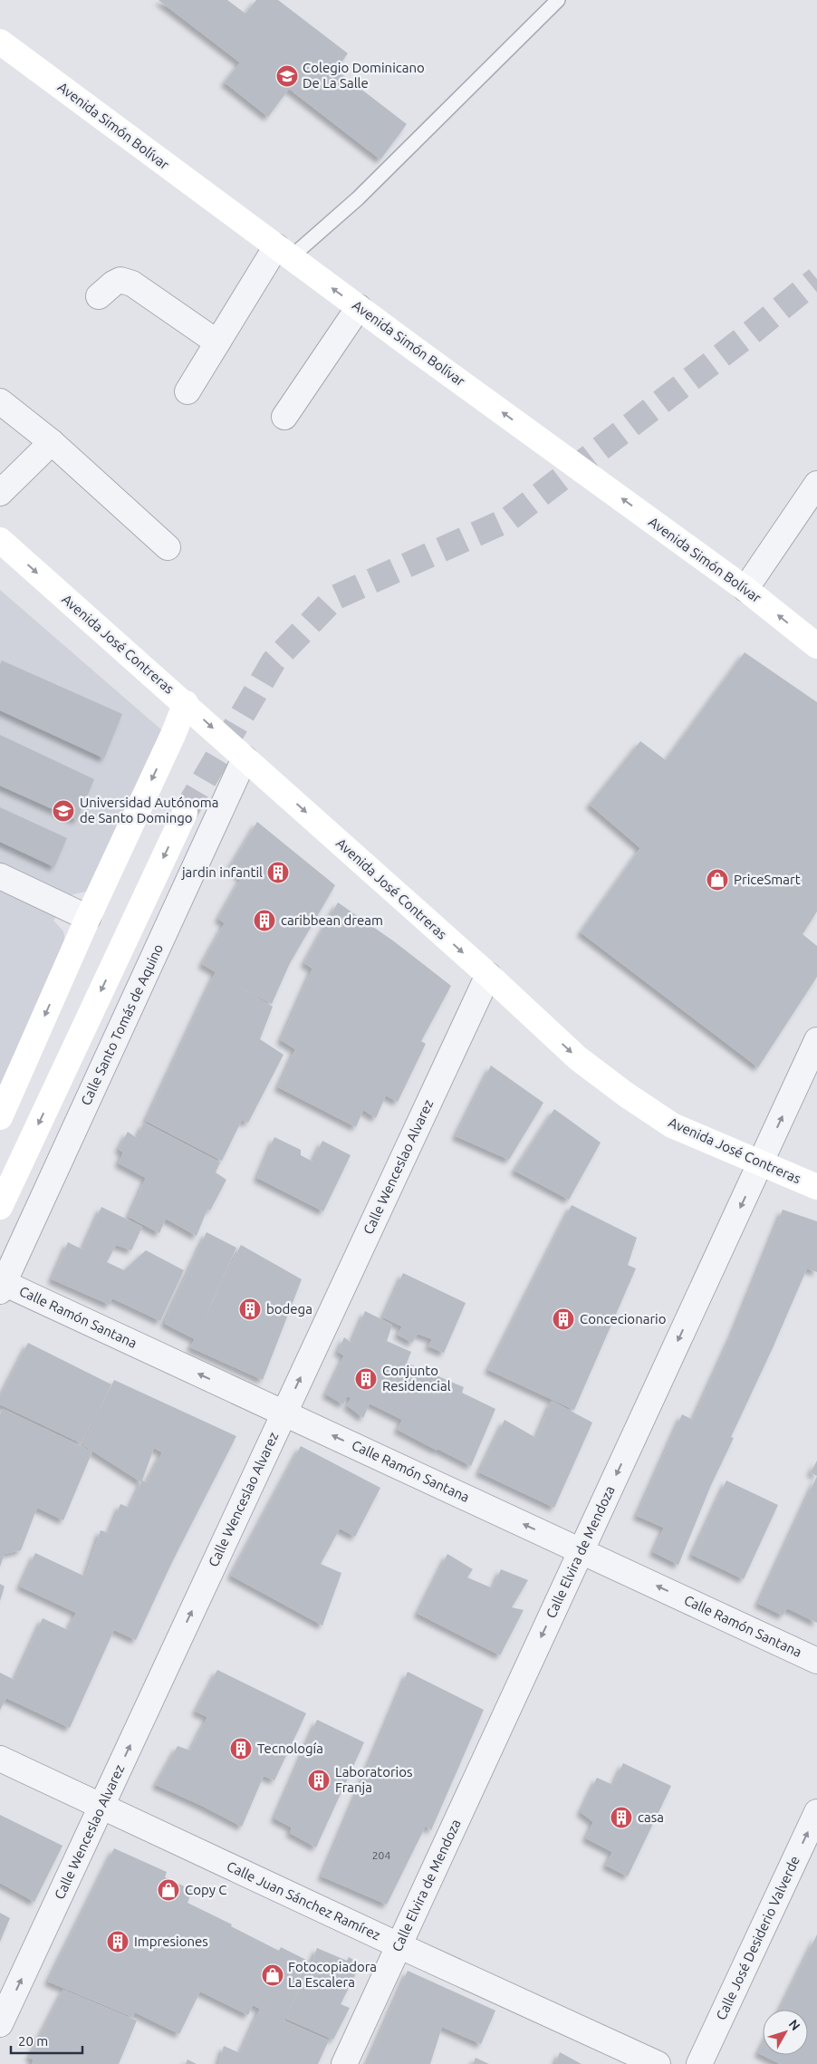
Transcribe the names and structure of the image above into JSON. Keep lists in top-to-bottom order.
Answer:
{
  "streets": {
    "main road": ["Avenida Simón Bolívar", "Avenida José Contreras"],
    "street": [
      "Calle Santo Tomás de Aquino",
      "Calle Wenceslao Alvarez",
      "Calle Ramón Santana",
      "Calle Elvira de Mendoza",
      "Calle Juan Sánchez Ramírez",
      "Calle José Desiderio Valverde"
    ]
  },
  "crossings": [
    ["Avenida José Contreras", "Calle Santo Tomás de Aquino"],
    ["Avenida José Contreras", "Calle Wenceslao Alvarez"],
    ["Avenida José Contreras", "Calle Elvira de Mendoza"],
    ["Calle Santo Tomás de Aquino", "Calle Ramón Santana"],
    ["Calle Wenceslao Alvarez", "Calle Ramón Santana"],
    ["Calle Wenceslao Alvarez", "Calle Juan Sánchez Ramírez"],
    ["Calle Ramón Santana", "Calle Elvira de Mendoza"],
    ["Calle Elvira de Mendoza", "Calle Juan Sánchez Ramírez"]
  ],
  "one_way": [
    "Avenida Simón Bolívar",
    "Avenida José Contreras",
    "Calle Wenceslao Alvarez",
    "Calle Ramón Santana",
    "Calle José Desiderio Valverde"
  ],
  "places": {
    "school or university": ["Colegio Dominicano De La Salle", "Universidad Autónoma de Santo Domingo"],
    "building": [
      "jardin infantil",
      "caribbean dream",
      "bodega",
      "Concecionario",
      "Conjunto Residencial",
      "Tecnología",
      "Laboratorios Franja",
      "casa",
      "Impresiones"
    ],
    "shop": ["PriceSmart", "Copy C", "Fotocopiadora La Escalera"]
  },
  "house_numbers": ["204"],
  "scale_bar": "20 m",
  "north": "top right"
}
